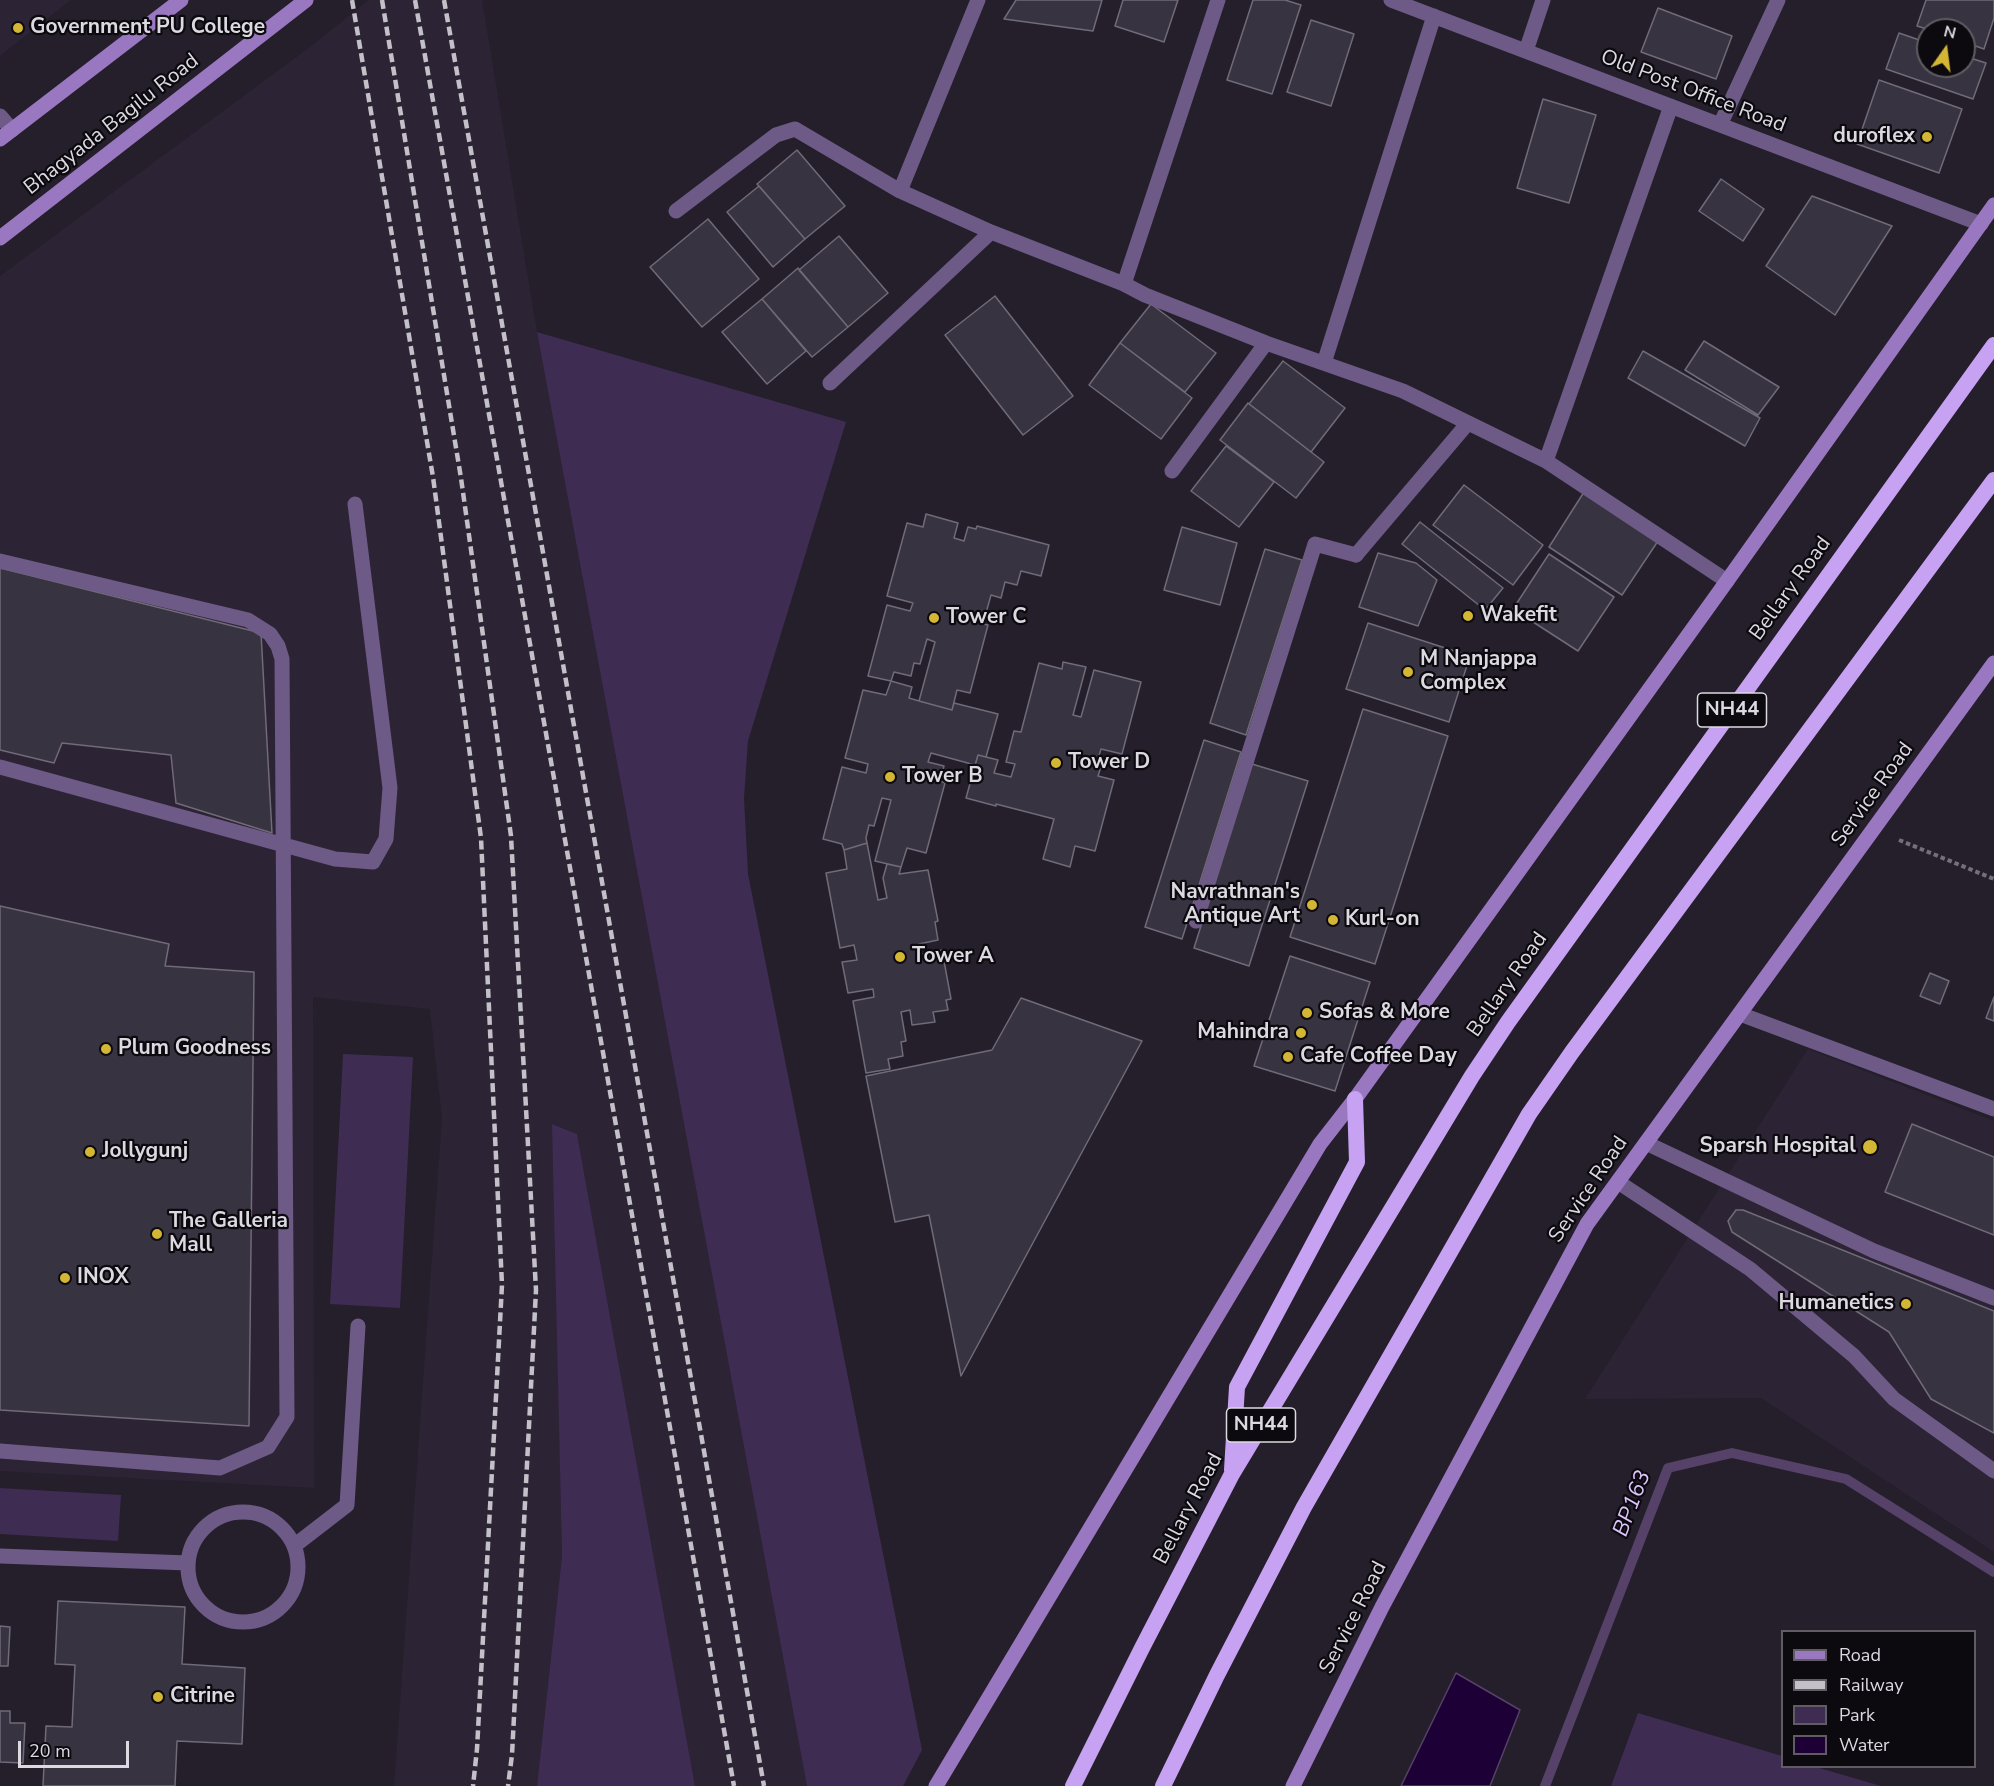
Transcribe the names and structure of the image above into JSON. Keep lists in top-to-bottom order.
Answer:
{
  "streets": {
    "highway": ["Bellary Road", "NH44"],
    "main road": ["Bhagyada Bagilu Road", "Service Road"],
    "street": ["Old Post Office Road"]
  },
  "water": ["BP163"],
  "places": [
    "Government PU College",
    "duroflex",
    "Wakefit",
    "Tower C",
    "M Nanjappa Complex",
    "Tower D",
    "Tower B",
    "Navrathnan's Antique Art",
    "Kurl-on",
    "Tower A",
    "Sofas & More",
    "Mahindra",
    "Plum Goodness",
    "Cafe Coffee Day",
    "Sparsh Hospital",
    "Jollygunj",
    "The Galleria Mall",
    "INOX",
    "Humanetics",
    "Citrine"
  ],
  "legend": [
    "Road",
    "Railway",
    "Park",
    "Water"
  ],
  "scale_bar": "20 m",
  "north": "top"
}
